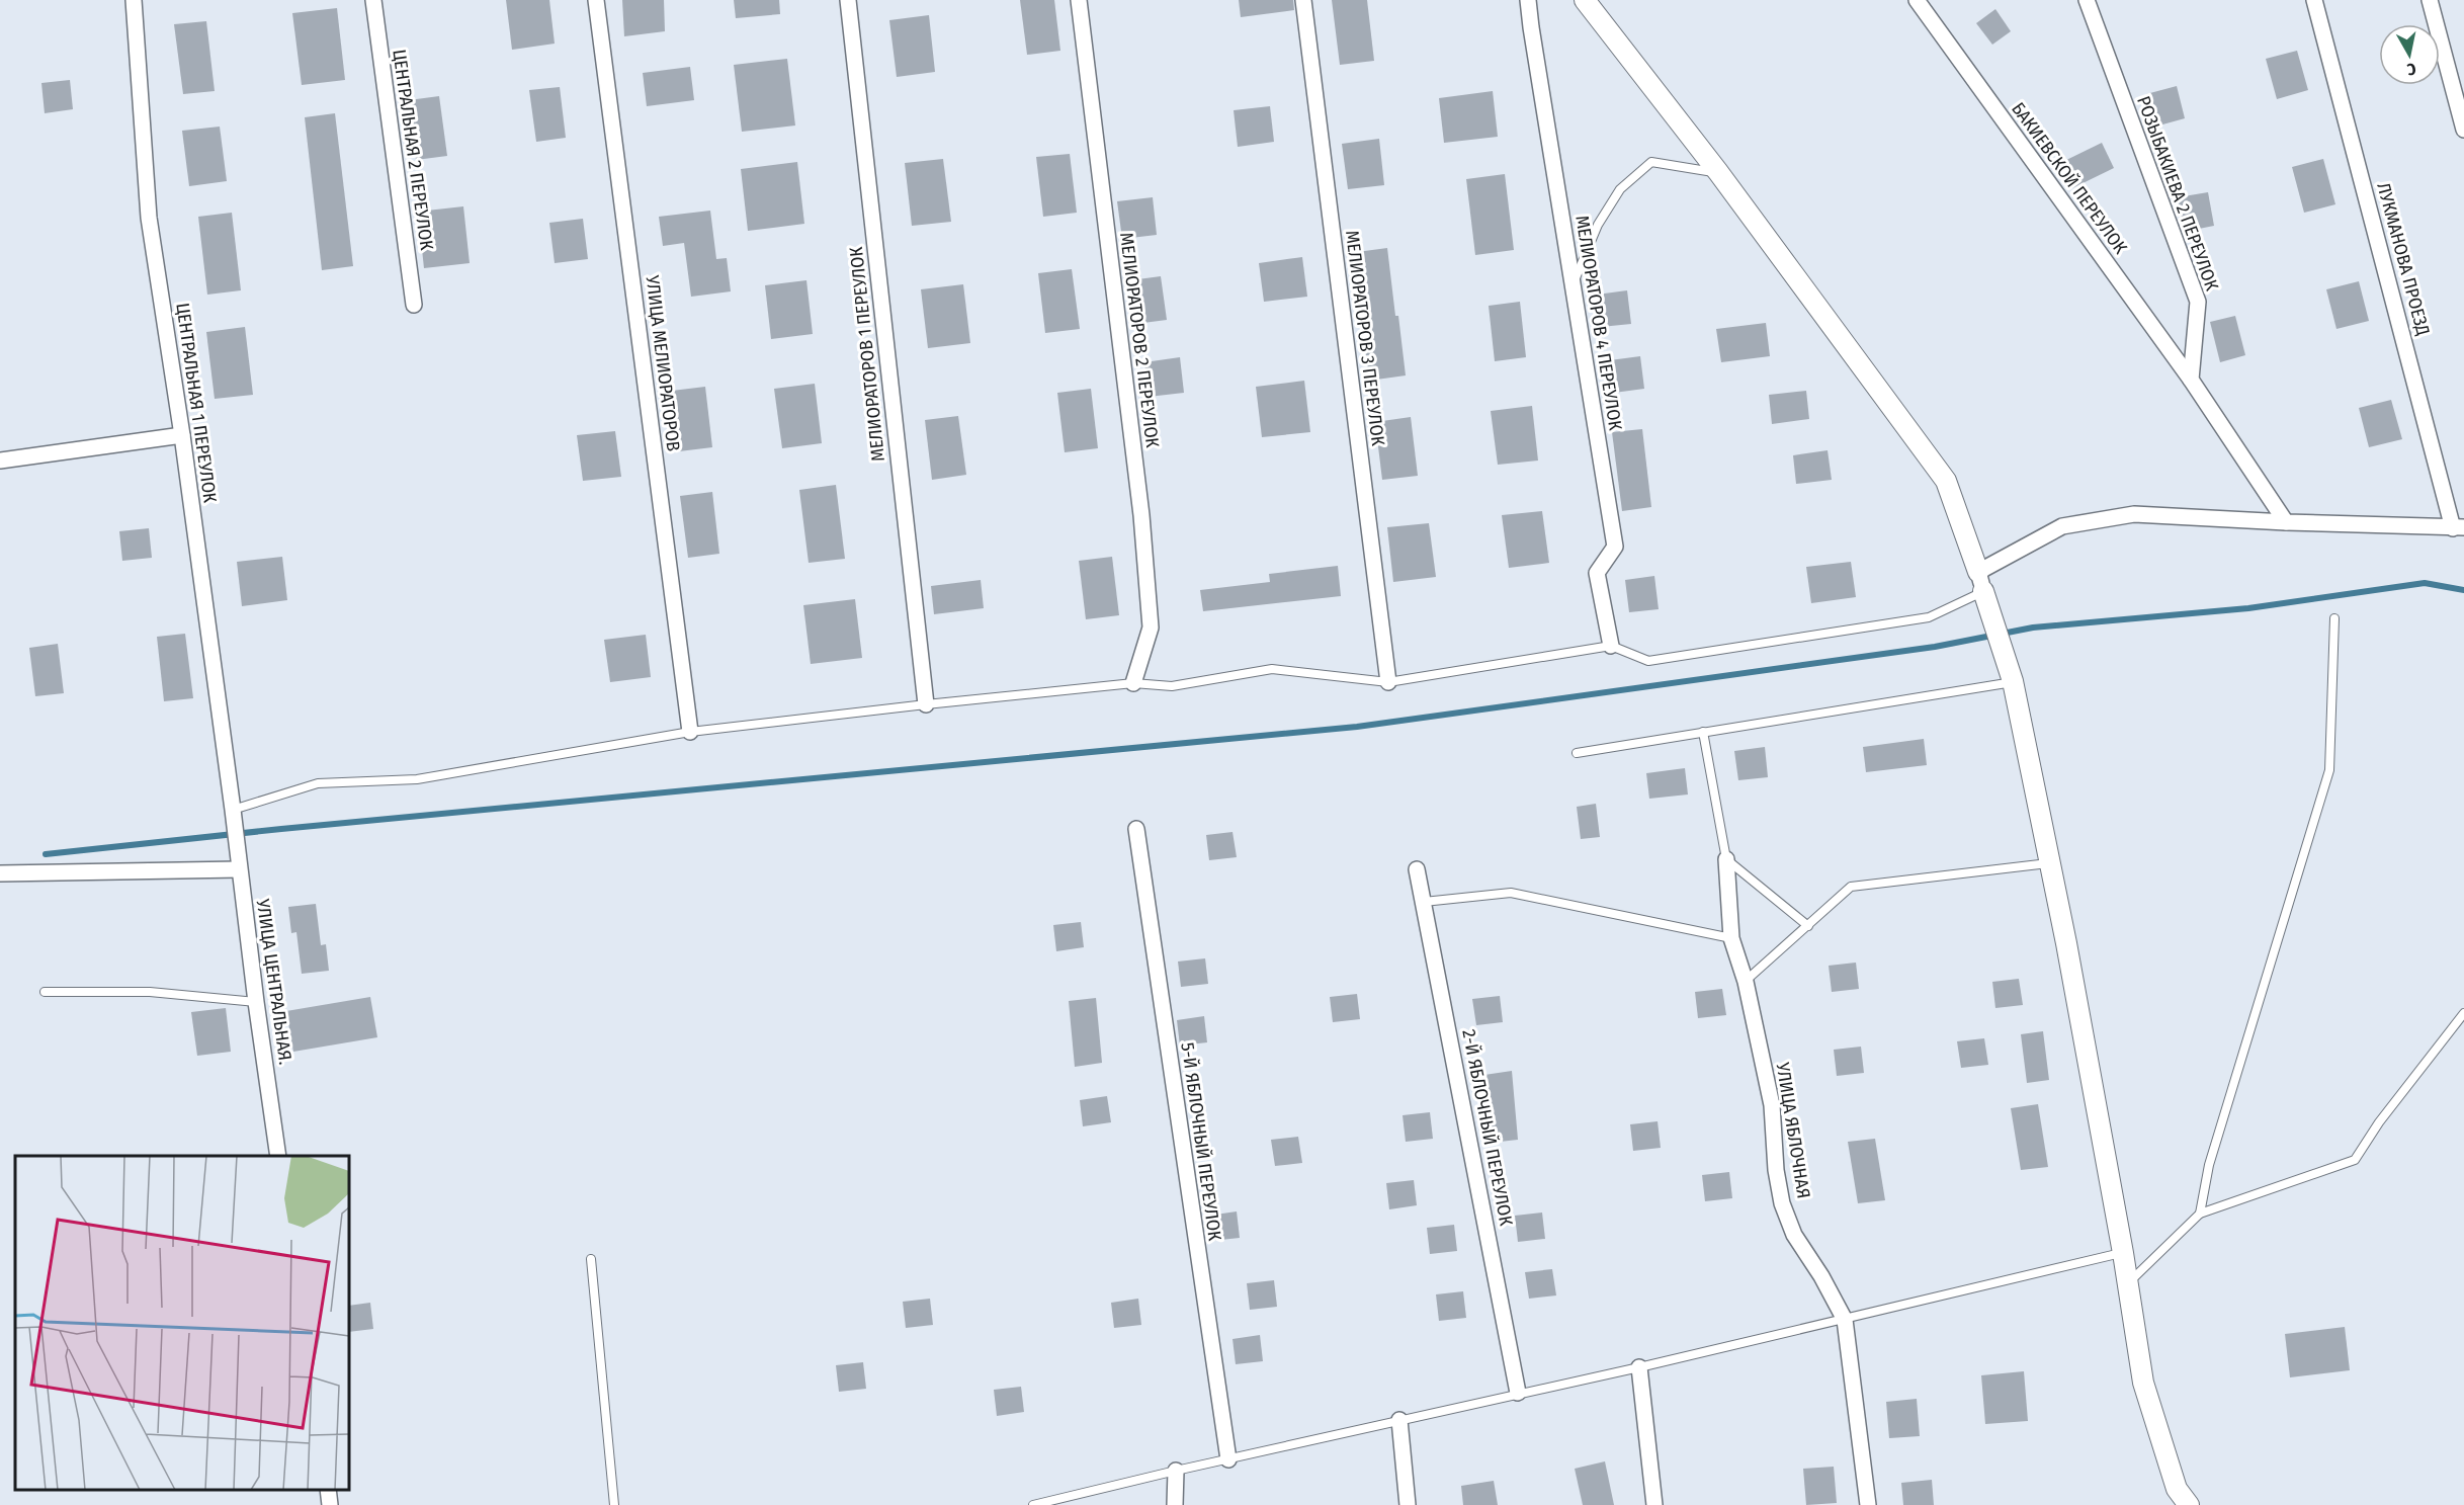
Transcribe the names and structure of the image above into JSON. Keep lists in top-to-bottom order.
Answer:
{
  "streets": {
    "street": [
      "ЦЕНТРАЛЬНАЯ 2 ПЕРЕУЛОК",
      "БАКИЕВСКОЙ ПЕРЕУЛОК",
      "РОЗЫБАКИЕВА 2 ПЕРЕУЛОК",
      "ЛУКМАНОВА ПРОЕЗД",
      "МЕЛИОРАТОРОВ 4 ПЕРЕУЛОК",
      "МЕЛИОРАТОРОВ 3 ПЕРЕУЛОК",
      "МЕЛИОРАТОРОВ 2 ПЕРЕУЛОК",
      "МЕЛИОРАТОРОВ 1 ПЕРЕУЛОК",
      "УЛИЦА МЕЛИОРАТОРОВ",
      "ЦЕНТРАЛЬНАЯ 1 ПЕРЕУЛОК",
      "УЛИЦА ЦЕНТРАЛЬНАЯ.",
      "2-Й ЯБЛОЧНЫЙ ПЕРЕУЛОК",
      "УЛИЦА ЯБЛОЧНАЯ",
      "5-Й ЯБЛОЧНЫЙ ПЕРЕУЛОК"
    ]
  },
  "crossings": [
    ["БАКИЕВСКОЙ ПЕРЕУЛОК", "РОЗЫБАКИЕВА 2 ПЕРЕУЛОК"],
    ["ЦЕНТРАЛЬНАЯ 1 ПЕРЕУЛОК", "УЛИЦА ЦЕНТРАЛЬНАЯ."]
  ],
  "north": "bottom"
}
